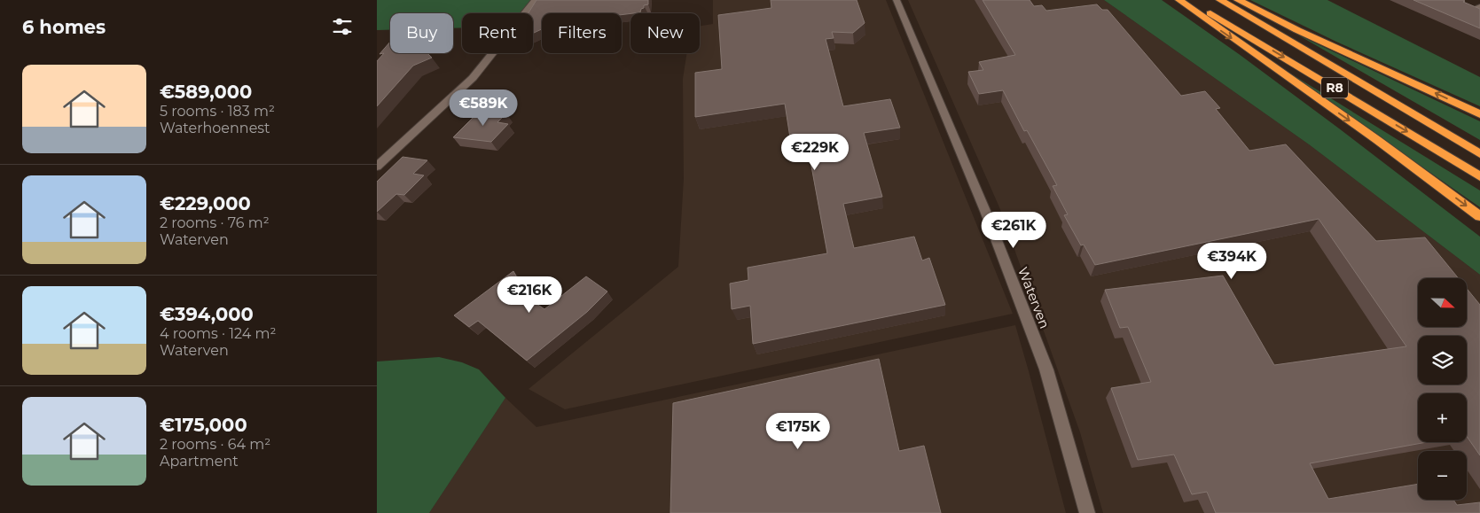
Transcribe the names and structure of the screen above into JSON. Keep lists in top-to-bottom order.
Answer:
{
  "streets": {
    "highway": ["R8"],
    "street": ["Waterven"]
  },
  "north": "right",
  "page": {
    "heading": "6 homes",
    "chip": [
      "Buy",
      "Rent",
      "Filters",
      "New"
    ],
    "list": [
      {
        "name": "€589,000",
        "note": "5 rooms · 183 m² · Waterhoennest"
      },
      {
        "name": "€229,000",
        "note": "2 rooms · 76 m² · Waterven"
      },
      {
        "name": "€394,000",
        "note": "4 rooms · 124 m² · Waterven"
      },
      {
        "name": "€175,000",
        "note": "2 rooms · 64 m² · Apartment"
      }
    ],
    "price": [
      "€589K",
      "€229K",
      "€261K",
      "€394K",
      "€216K",
      "€175K"
    ],
    "map_buttons": ["+", "−"]
  }
}
